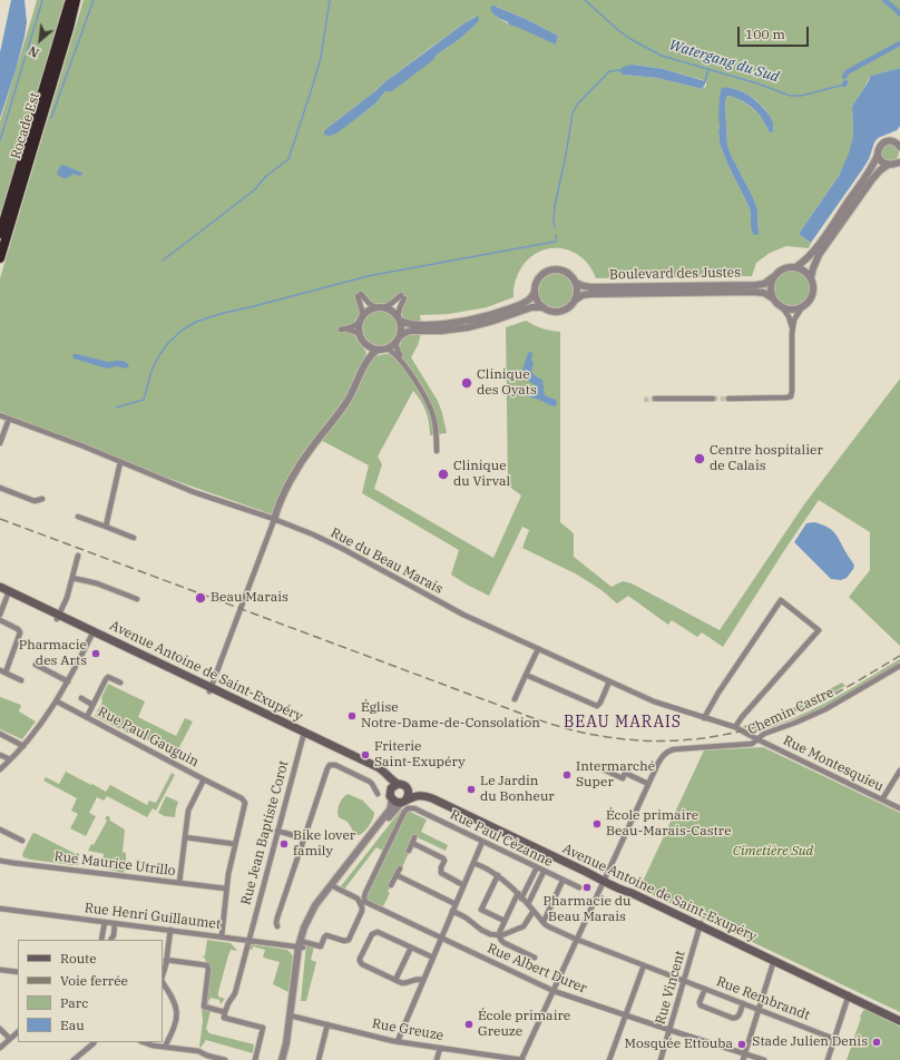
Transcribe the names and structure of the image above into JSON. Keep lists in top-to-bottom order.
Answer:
{
  "streets": {
    "highway": ["Rocade Est"],
    "main road": ["Avenue Antoine de Saint-Exupéry"],
    "street": [
      "Boulevard des Justes",
      "Rue du Beau Marais",
      "Chemin Castre",
      "Rue Paul Gauguin",
      "Rue Montesquieu",
      "Rue Jean Baptiste Corot",
      "Rue Paul Cézanne",
      "Rue Maurice Utrillo",
      "Rue Henri Guillaumet",
      "Rue Albert Durer",
      "Rue Vincent",
      "Rue Rembrandt",
      "Rue Greuze"
    ]
  },
  "crossings": [
    ["Rue du Beau Marais", "Chemin Castre"],
    ["Rue du Beau Marais", "Rue Montesquieu"],
    ["Avenue Antoine de Saint-Exupéry", "Chemin Castre"],
    ["Avenue Antoine de Saint-Exupéry", "Rue Jean Baptiste Corot"],
    ["Avenue Antoine de Saint-Exupéry", "Rue Vincent"],
    ["Chemin Castre", "Rue Montesquieu"],
    ["Chemin Castre", "Rue Albert Durer"],
    ["Chemin Castre", "Rue Rembrandt"],
    ["Chemin Castre", "Rue Greuze"],
    ["Rue Paul Gauguin", "Rue Maurice Utrillo"],
    ["Rue Jean Baptiste Corot", "Rue Henri Guillaumet"],
    ["Rue Paul Cézanne", "Rue Henri Guillaumet"],
    ["Rue Paul Cézanne", "Rue Albert Durer"],
    ["Rue Henri Guillaumet", "Rue Albert Durer"],
    ["Rue Albert Durer", "Rue Vincent"],
    ["Rue Vincent", "Rue Rembrandt"]
  ],
  "districts": ["BEAU MARAIS"],
  "water": ["Watergang du Sud"],
  "parks": ["Cimetière Sud"],
  "places": [
    "Clinique des Oyats",
    "Centre hospitalier de Calais",
    "Clinique du Virval",
    "Beau Marais",
    "Pharmacie des Arts",
    "Église Notre-Dame-de-Consolation",
    "Friterie Saint-Exupéry",
    "Intermarché Super",
    "Le Jardin du Bonheur",
    "École primaire Beau-Marais-Castre",
    "Bike lover family",
    "Pharmacie du Beau Marais",
    "École primaire Greuze",
    "Stade Julien Denis",
    "Mosquée Ettouba"
  ],
  "legend": [
    "Route",
    "Voie ferrée",
    "Parc",
    "Eau"
  ],
  "scale_bar": "100 m",
  "north": "bottom left"
}
